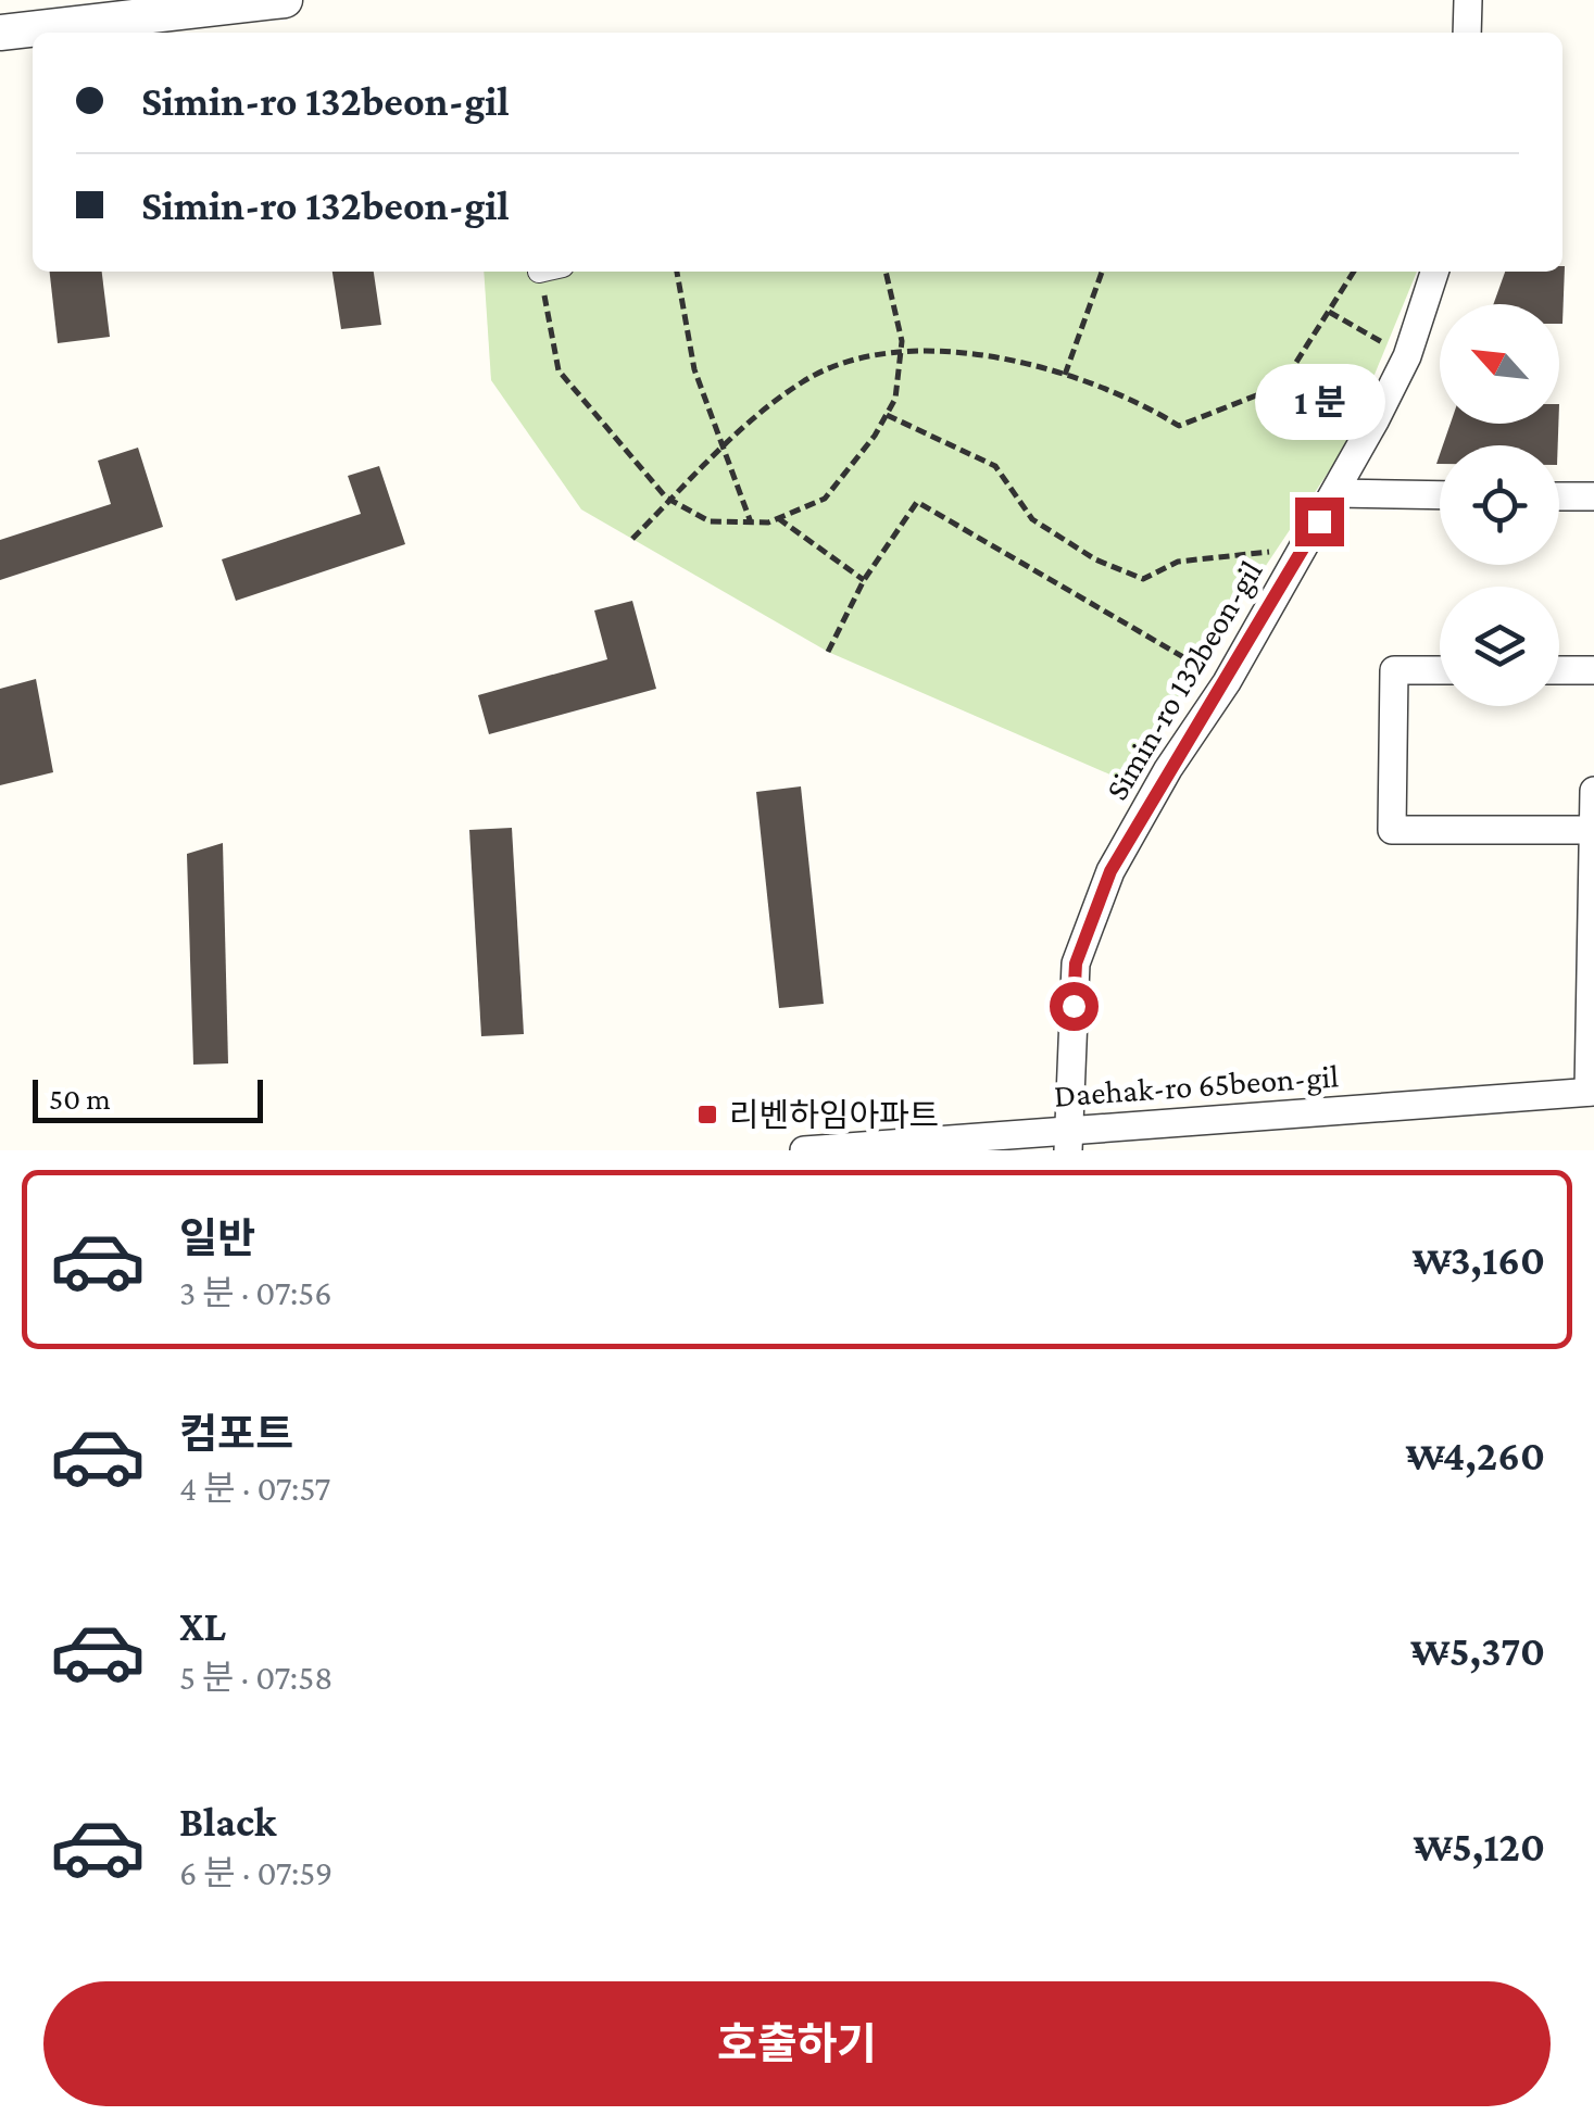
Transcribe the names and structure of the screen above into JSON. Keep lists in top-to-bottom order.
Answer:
{
  "streets": {
    "street": ["Simin-ro 132beon-gil", "Daehak-ro 65beon-gil"]
  },
  "crossings": [
    ["Simin-ro 132beon-gil", "Daehak-ro 65beon-gil"]
  ],
  "places": {
    "transit": ["리벤하임아파트"]
  },
  "scale_bar": "50 m",
  "north": "top left",
  "page": {
    "banner": ["Simin-ro 132beon-gil", "Simin-ro 132beon-gil"],
    "bubble": "1 분",
    "scale": "50 m",
    "list": [
      {
        "name": "일반",
        "note": "3 분 · 07:56",
        "value": "₩3,160"
      },
      {
        "name": "컴포트",
        "note": "4 분 · 07:57",
        "value": "₩4,260"
      },
      {
        "name": "XL",
        "note": "5 분 · 07:58",
        "value": "₩5,370"
      },
      {
        "name": "Black",
        "note": "6 분 · 07:59",
        "value": "₩5,120"
      }
    ],
    "buttons": "호출하기"
  }
}
